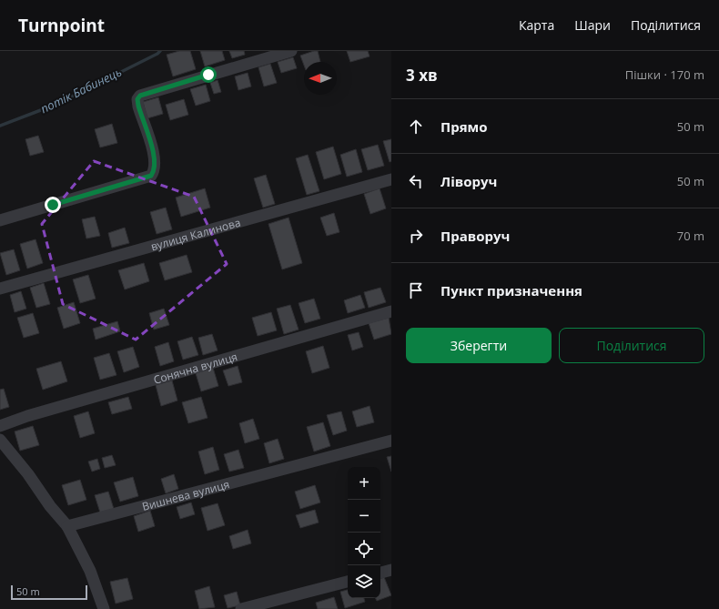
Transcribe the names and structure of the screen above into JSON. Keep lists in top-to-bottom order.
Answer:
{
  "streets": {
    "street": ["вулиця Калинова", "Сонячна вулиця", "Вишнева вулиця"]
  },
  "water": ["потік Бабинець"],
  "scale_bar": "50 m",
  "north": "left",
  "page": {
    "header": "Turnpoint",
    "nav": ["Карта", "Шари", "Поділитися"],
    "heading": ["3 хв", "Пішки · 170 m"],
    "list": [
      ["Прямо", "50 m"],
      ["Ліворуч", "50 m"],
      ["Праворуч", "70 m"],
      "Пункт призначення"
    ],
    "buttons": ["Зберегти", "Поділитися"],
    "map_buttons": ["+", "−"],
    "scale": "50 m"
  }
}
